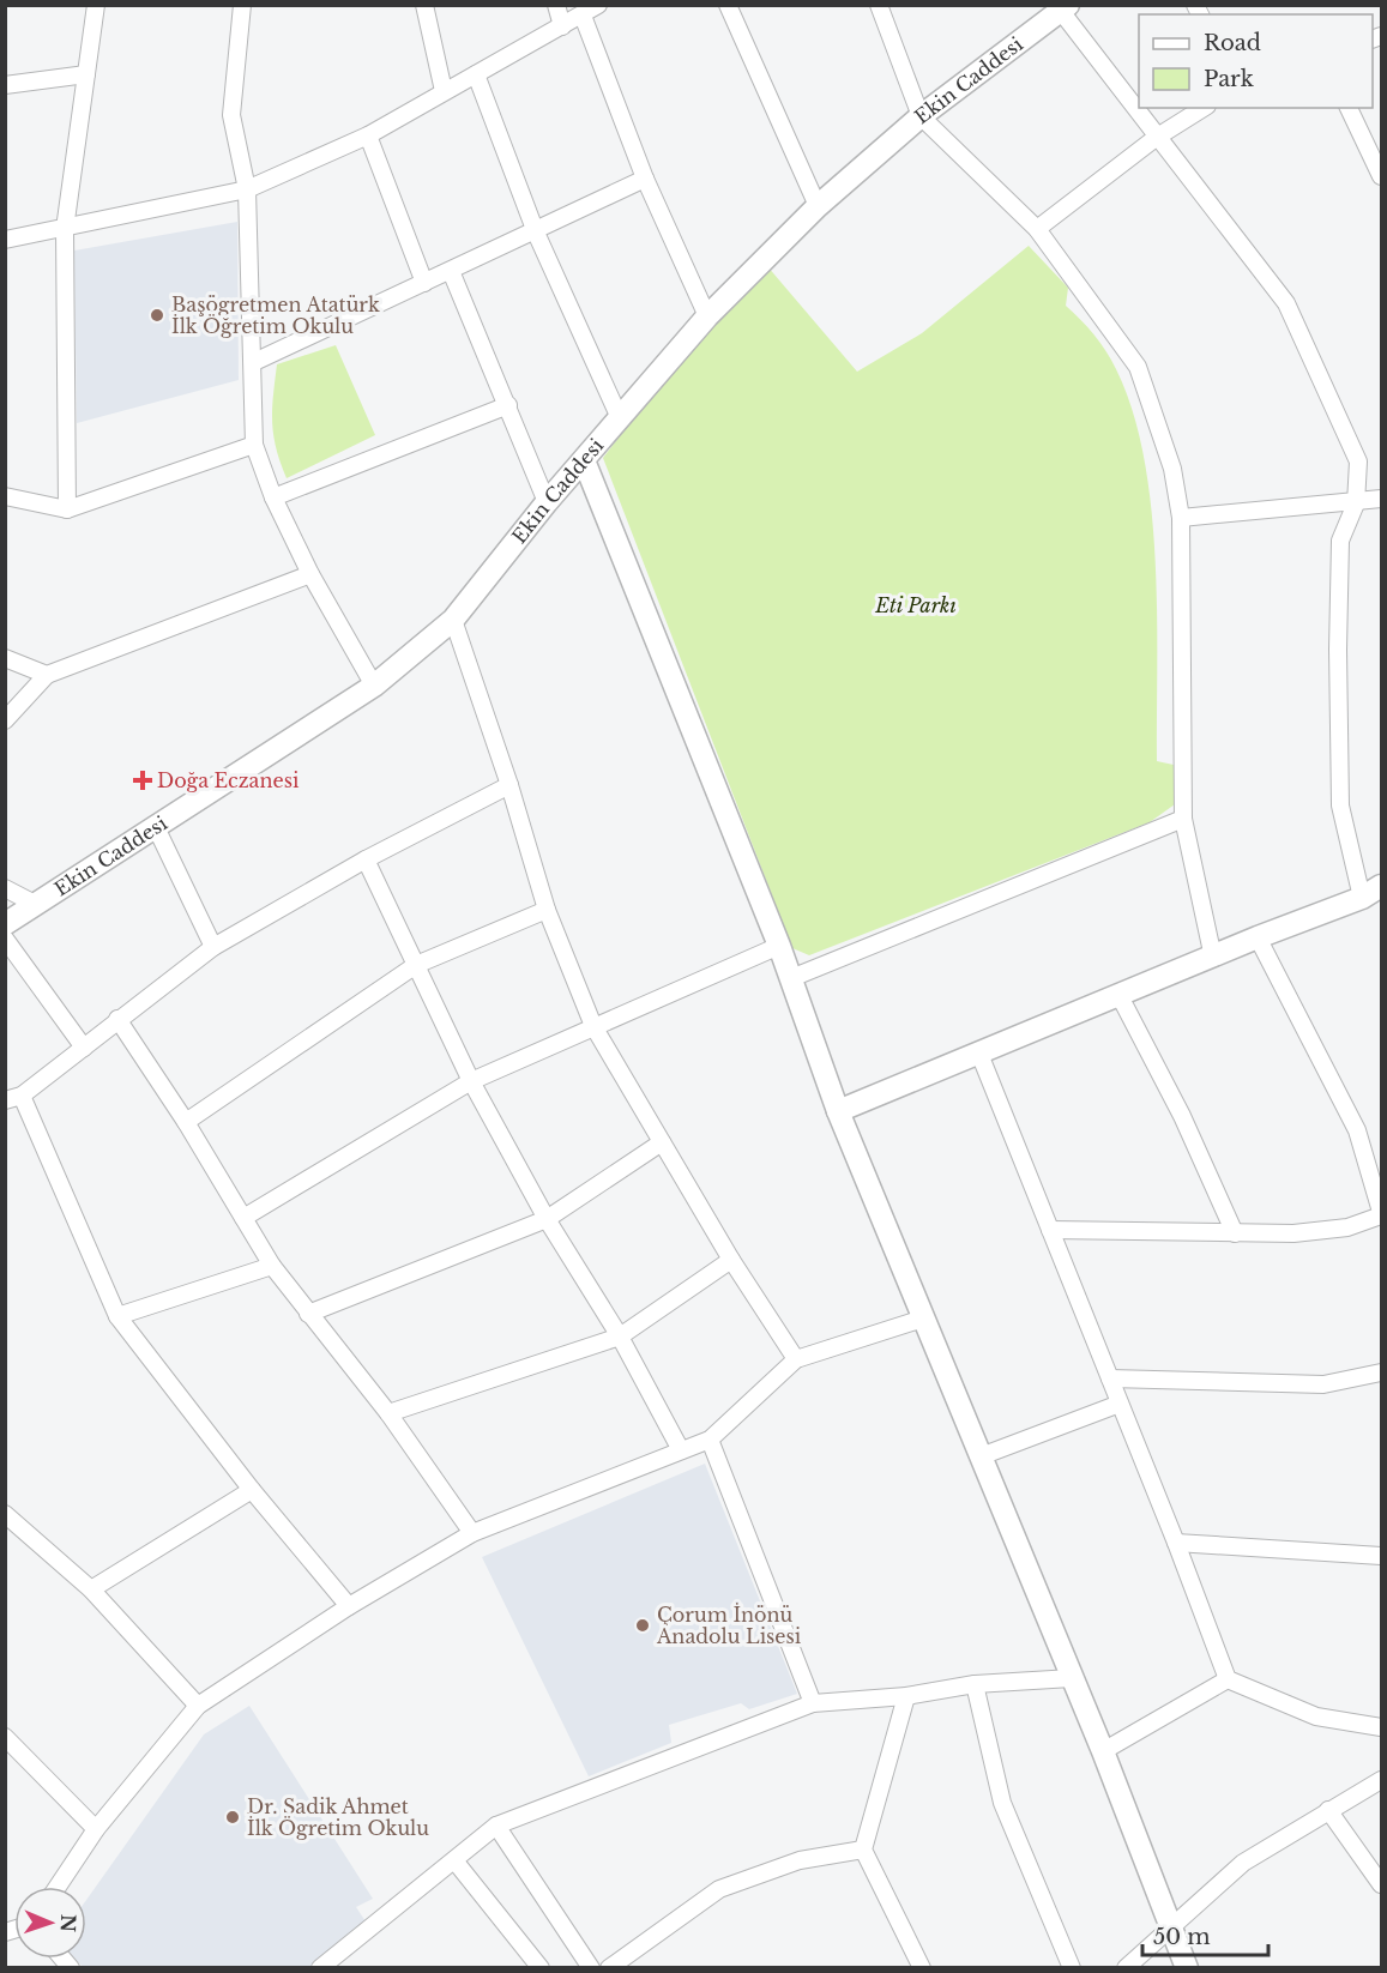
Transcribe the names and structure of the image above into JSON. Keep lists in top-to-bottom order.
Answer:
{
  "streets": {
    "street": ["Ekin Caddesi"]
  },
  "parks": ["Eti Parkı"],
  "places": {
    "other": ["Başögretmen Atatürk İlk Öğretim Okulu", "Çorum İnönü Anadolu Lisesi", "Dr. Sadik Ahmet İlk Ögretim Okulu"],
    "health": ["Doğa Eczanesi"]
  },
  "legend": ["Road", "Park"],
  "scale_bar": "50 m",
  "north": "right"
}
